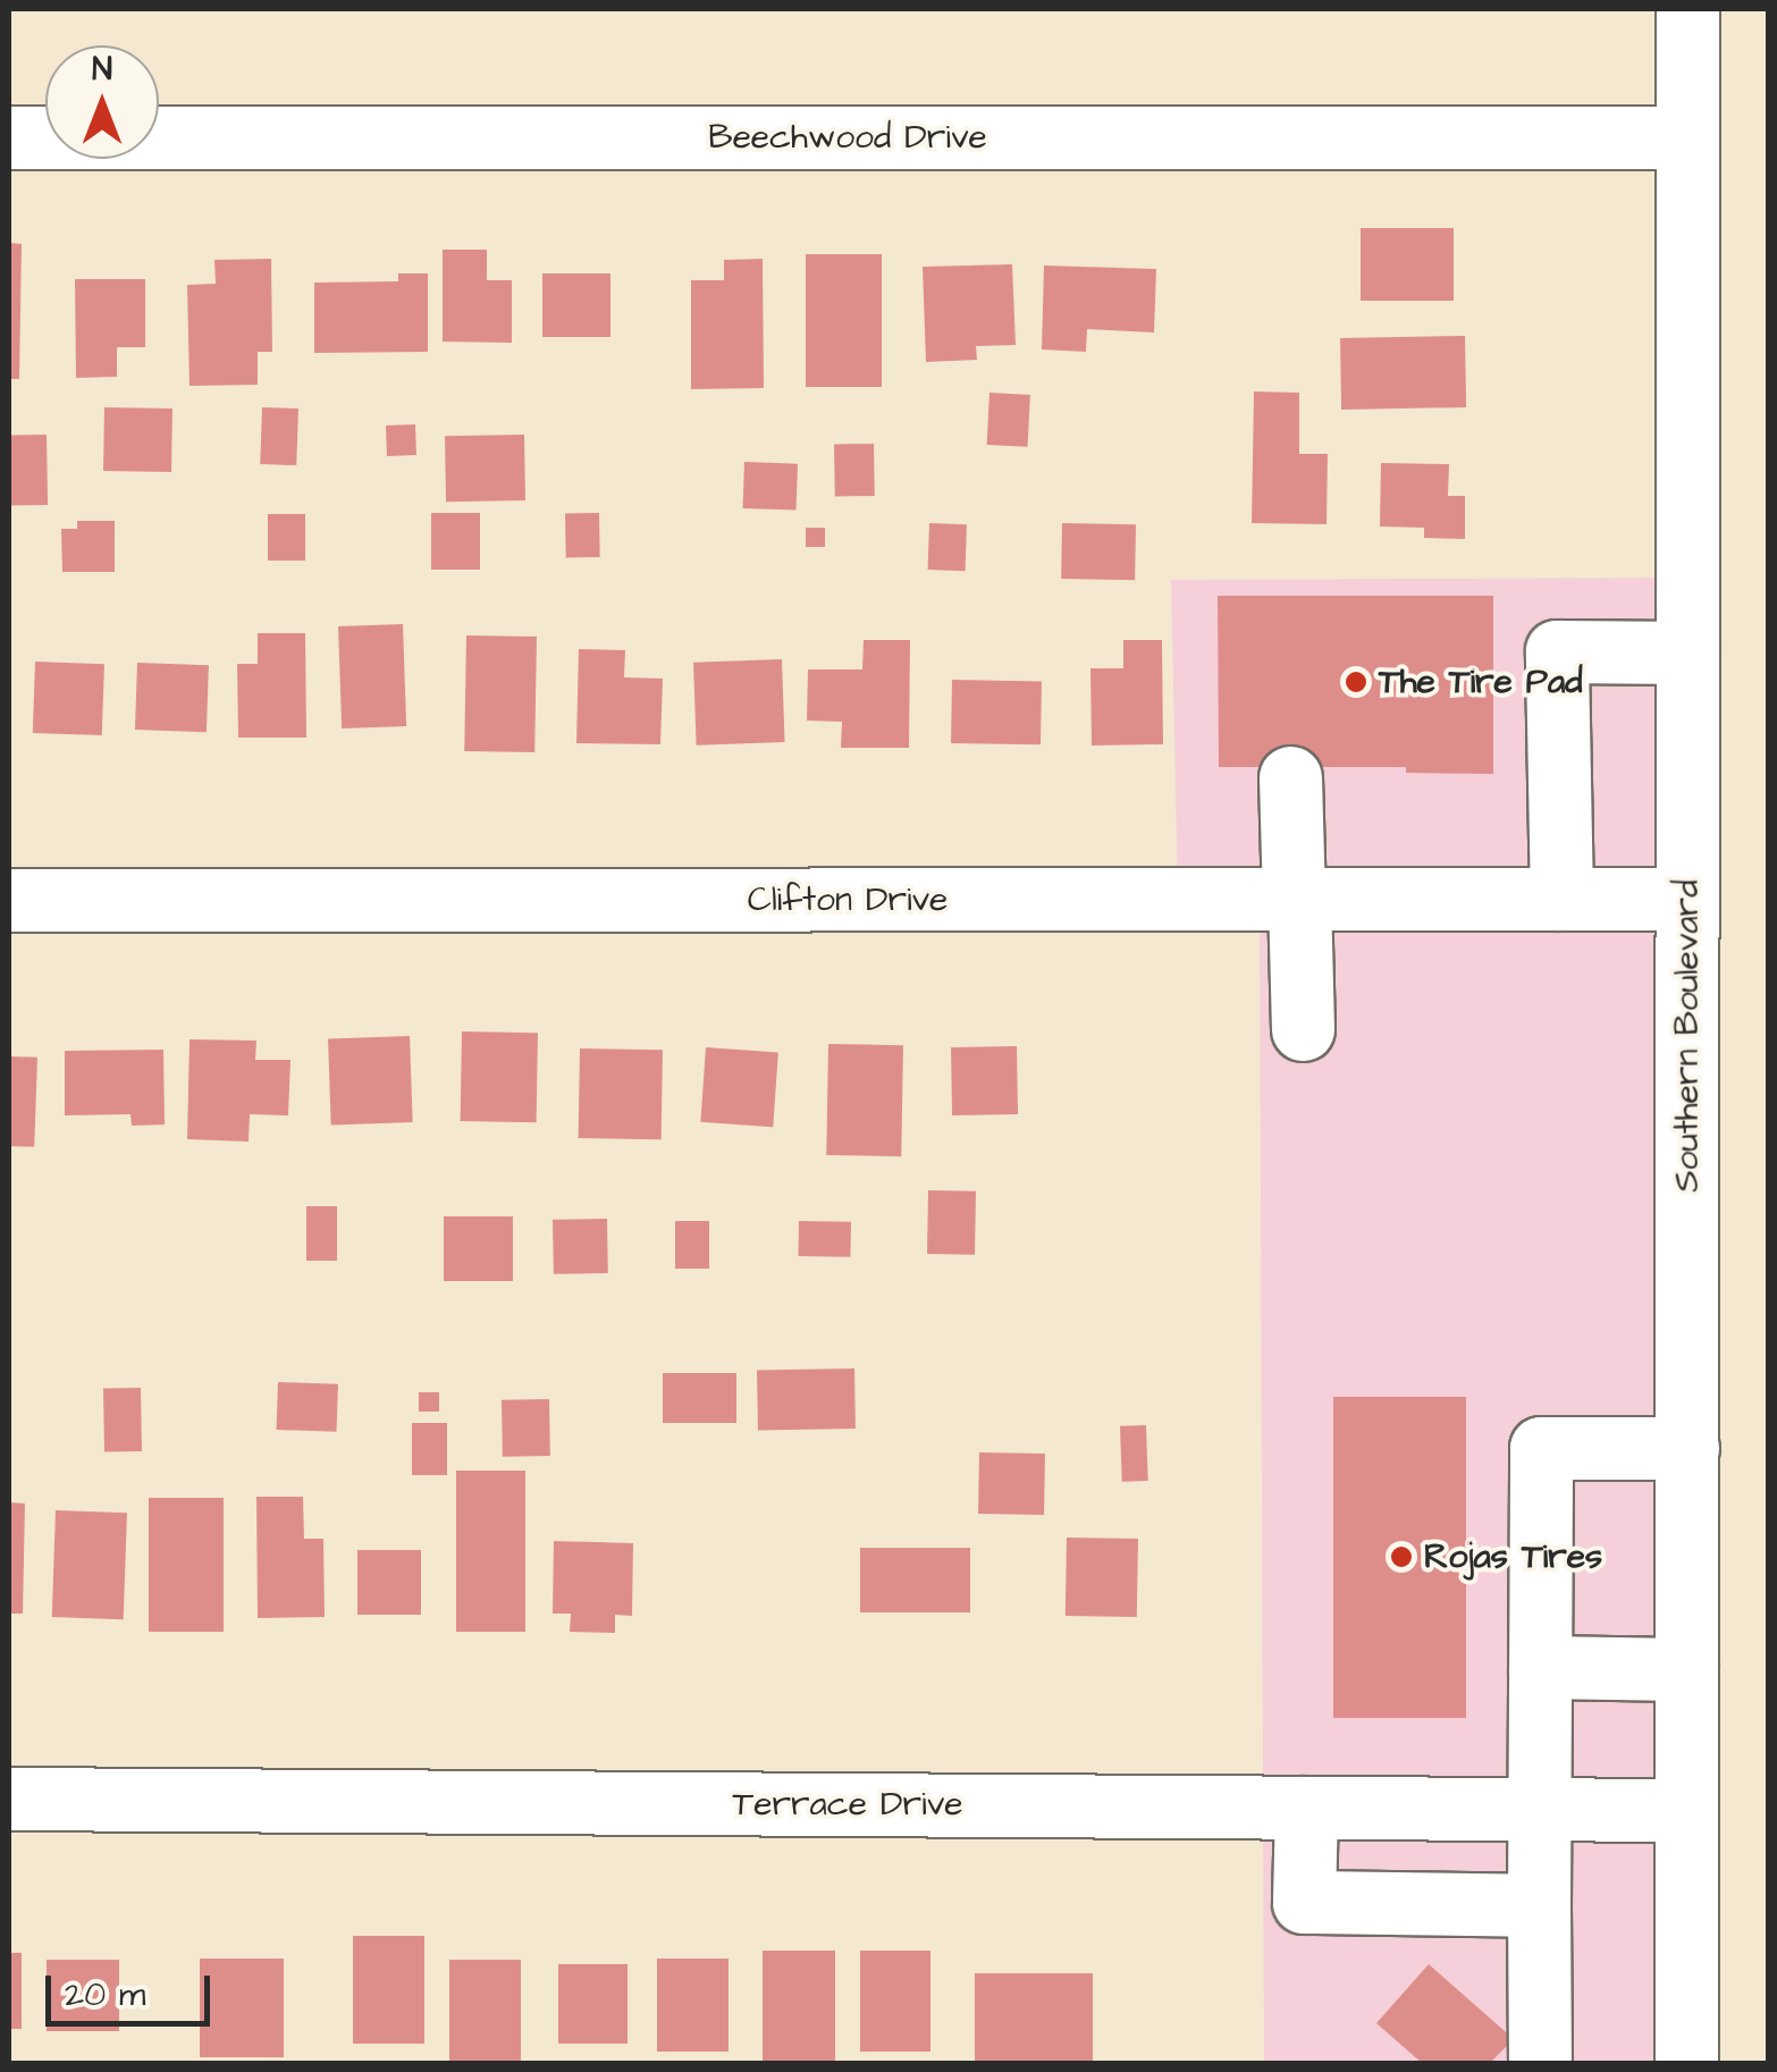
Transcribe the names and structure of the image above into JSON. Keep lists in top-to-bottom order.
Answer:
{
  "streets": {
    "street": [
      "Beechwood Drive",
      "Clifton Drive",
      "Southern Boulevard",
      "Terrace Drive"
    ]
  },
  "crossings": [
    ["Beechwood Drive", "Southern Boulevard"],
    ["Clifton Drive", "Southern Boulevard"],
    ["Southern Boulevard", "Terrace Drive"]
  ],
  "places": ["The Tire Pad", "Rojas Tires"],
  "scale_bar": "20 m",
  "north": "top"
}
